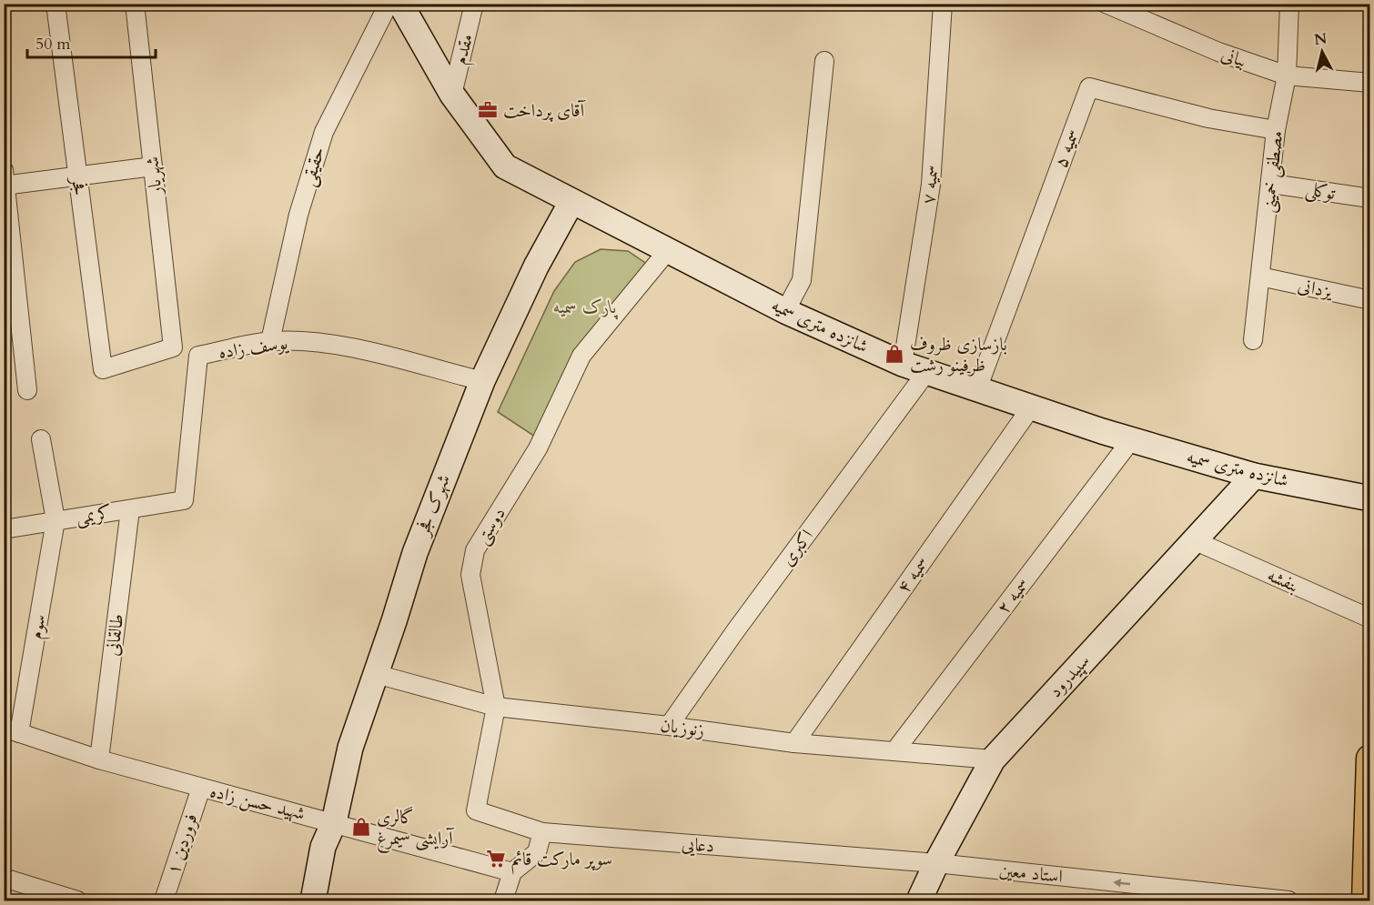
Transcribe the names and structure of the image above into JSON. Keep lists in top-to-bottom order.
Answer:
{
  "streets": {
    "street": [
      "مقدم",
      "بیانی",
      "سمیه ۵",
      "حقیقی",
      "مصطفی خمینی",
      "شهریار",
      "سمیه ۷",
      "فجر",
      "توکلی",
      "یزدانی",
      "شانزده متری سمیه",
      "یوسف زاده",
      "شهرک فجر",
      "کریمی",
      "دوستی",
      "اکبری",
      "سمیه ۴",
      "بنفشه",
      "سمیه ۲",
      "سوم",
      "طالقانی",
      "سپیدرود",
      "زنوزیان",
      "شهید حسن زاده",
      "فروردین ۱",
      "دعایی",
      "استاد معین"
    ]
  },
  "crossings": [
    ["مقدم", "شانزده متری سمیه"],
    ["بیانی", "مصطفی خمینی"],
    ["سمیه ۵", "مصطفی خمینی"],
    ["سمیه ۵", "شانزده متری سمیه"],
    ["حقیقی", "یوسف زاده"],
    ["مصطفی خمینی", "توکلی"],
    ["مصطفی خمینی", "یزدانی"],
    ["شهریار", "فجر"],
    ["سمیه ۷", "شانزده متری سمیه"],
    ["شانزده متری سمیه", "شهرک فجر"],
    ["شانزده متری سمیه", "دوستی"],
    ["شانزده متری سمیه", "اکبری"],
    ["شانزده متری سمیه", "سمیه ۴"],
    ["شانزده متری سمیه", "سمیه ۲"],
    ["شانزده متری سمیه", "سپیدرود"],
    ["یوسف زاده", "شهرک فجر"],
    ["یوسف زاده", "کریمی"],
    ["شهرک فجر", "زنوزیان"],
    ["شهرک فجر", "شهید حسن زاده"],
    ["کریمی", "سوم"],
    ["کریمی", "طالقانی"],
    ["دوستی", "زنوزیان"],
    ["دوستی", "دعایی"],
    ["اکبری", "زنوزیان"],
    ["سمیه ۴", "زنوزیان"],
    ["بنفشه", "سپیدرود"],
    ["سمیه ۲", "زنوزیان"],
    ["سوم", "شهید حسن زاده"],
    ["طالقانی", "شهید حسن زاده"],
    ["سپیدرود", "زنوزیان"],
    ["سپیدرود", "دعایی"],
    ["سپیدرود", "استاد معین"],
    ["شهید حسن زاده", "فروردین ۱"],
    ["دعایی", "استاد معین"]
  ],
  "one_way": ["استاد معین"],
  "parks": ["پارک سمیه"],
  "places": {
    "office": ["آقای پرداخت"],
    "shop": ["بازسازی ظروف ظرفینو رشت", "گالری آرایشی سیمرغ"],
    "supermarket": ["سوپر مارکت قائم"]
  },
  "scale_bar": "50 m",
  "north": "top"
}
